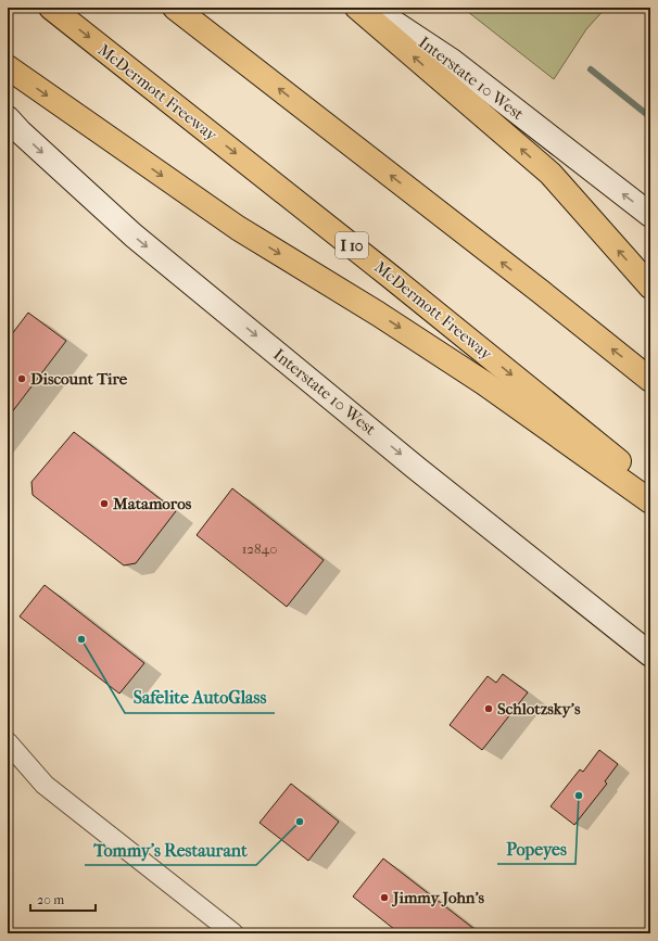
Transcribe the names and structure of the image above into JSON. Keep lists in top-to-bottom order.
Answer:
{
  "streets": {
    "highway": ["McDermott Freeway", "I 10"],
    "main road": ["Interstate 10 West"]
  },
  "places": [
    "Discount Tire",
    "Matamoros",
    "Safelite AutoGlass",
    "Schlotzsky's",
    "Popeyes",
    "Tommy's Restaurant",
    "Jimmy John's"
  ],
  "house_numbers": ["12840"],
  "scale_bar": "20 m"
}
